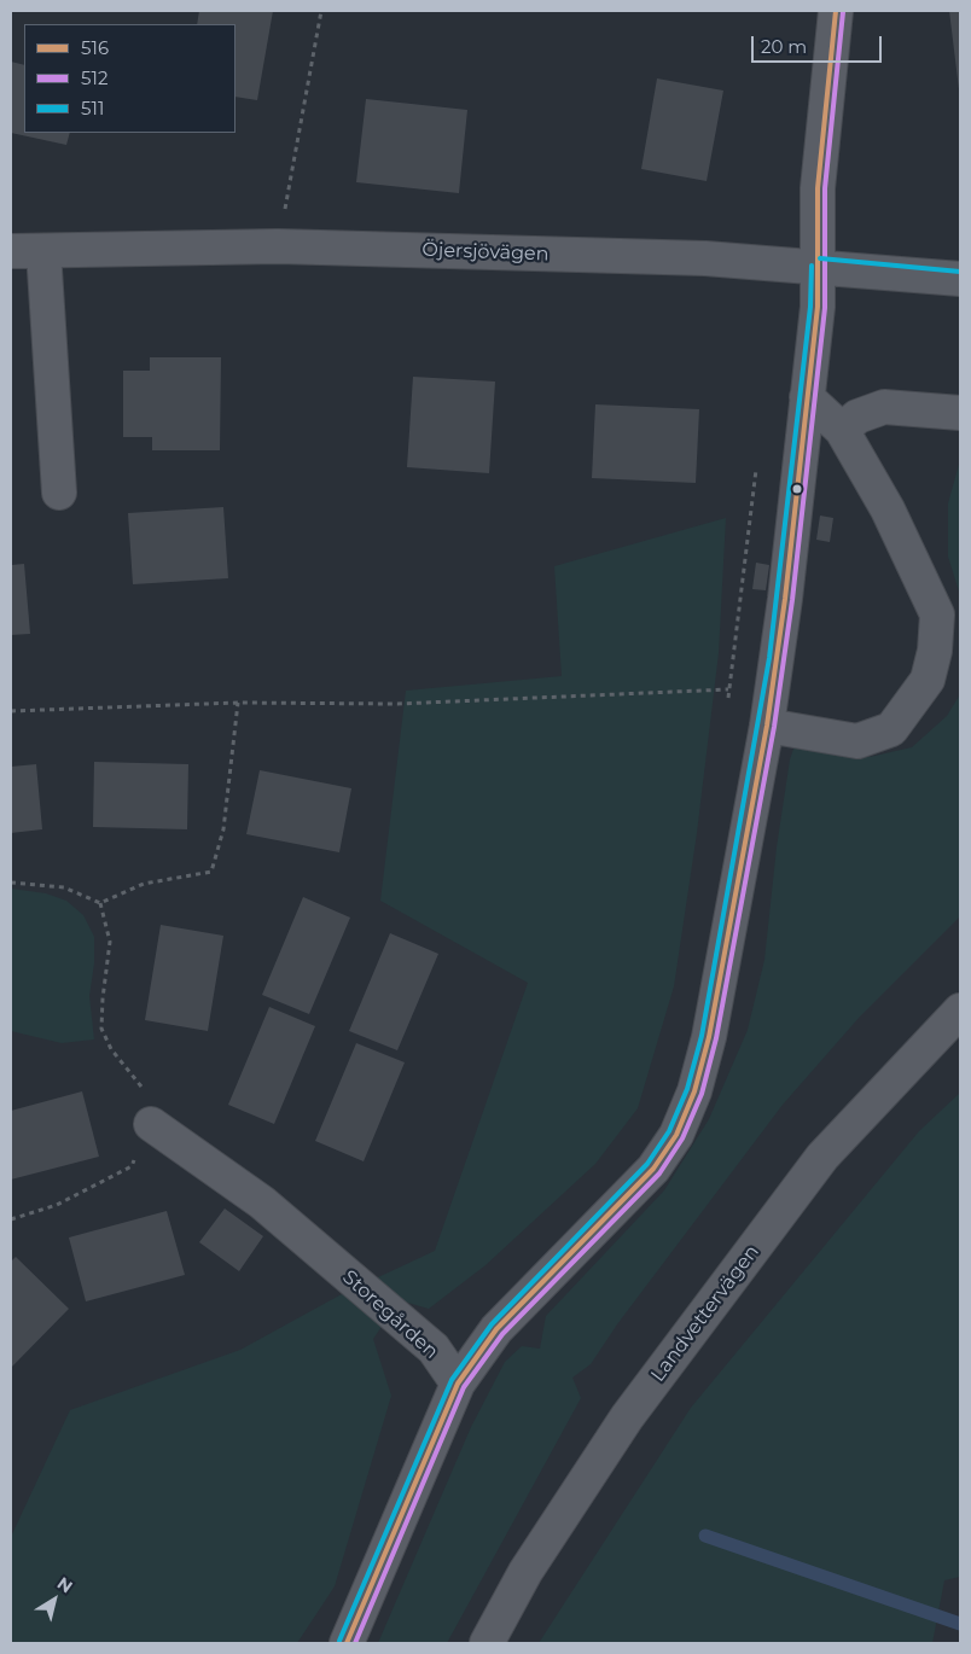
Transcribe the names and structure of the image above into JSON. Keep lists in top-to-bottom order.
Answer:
{
  "streets": {
    "street": ["Öjersjövägen", "Landvettervägen", "Storegården"]
  },
  "lines": ["transit line 516", "transit line 512", "transit line 511"],
  "legend": ["516", "512", "511"],
  "scale_bar": "20 m",
  "north": "top right"
}
